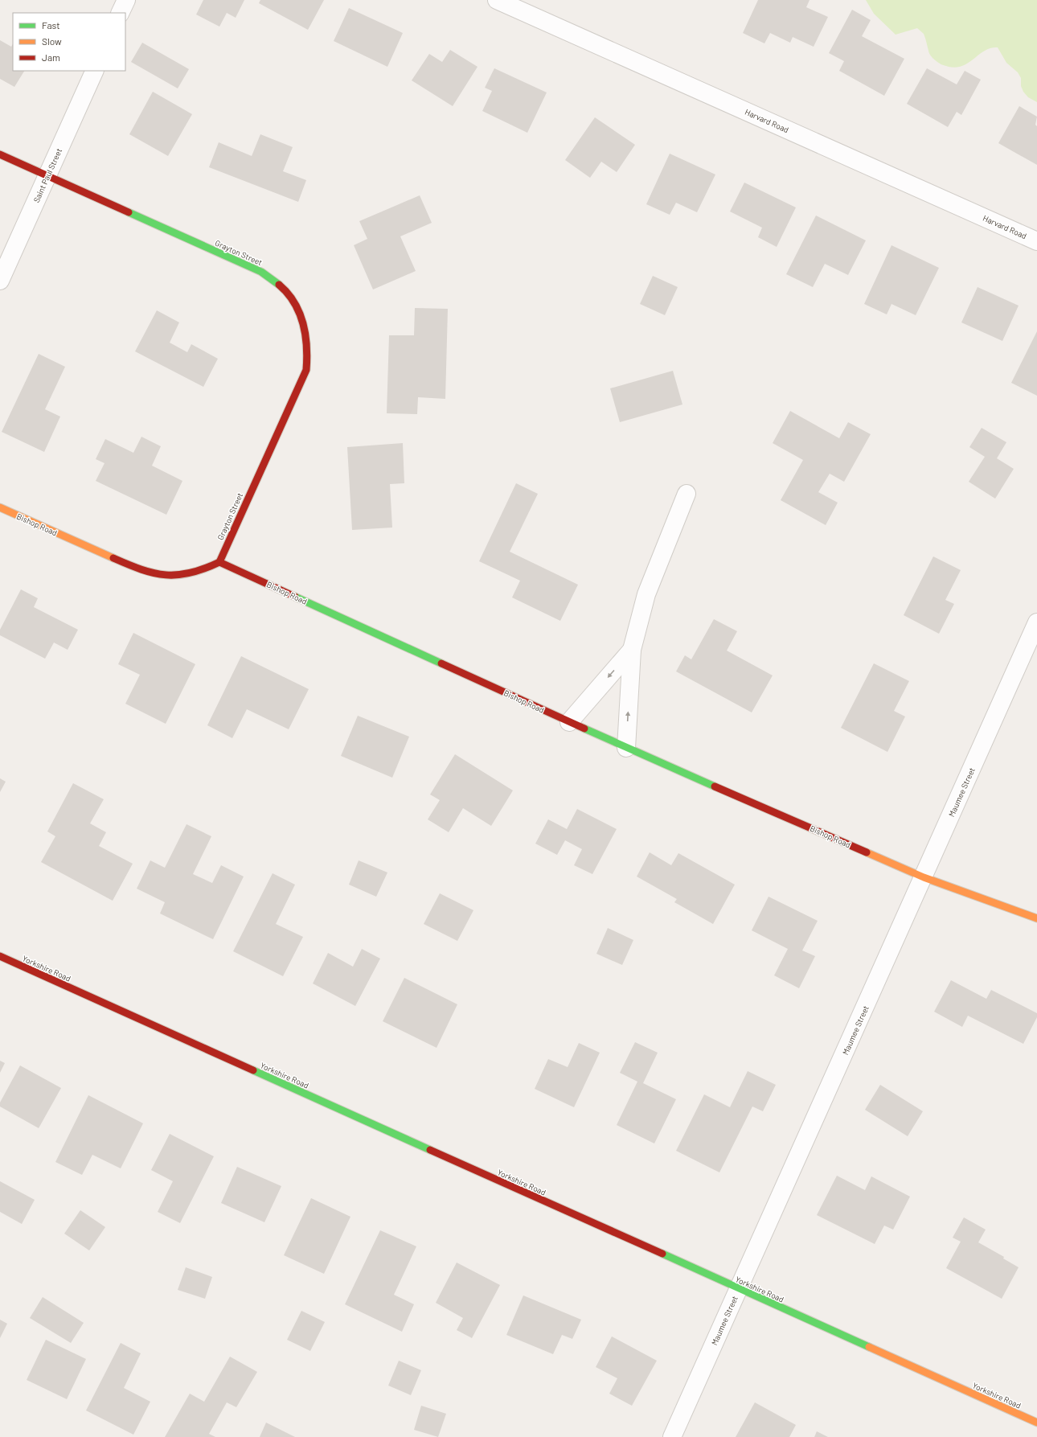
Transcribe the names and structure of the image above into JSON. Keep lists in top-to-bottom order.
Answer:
{
  "streets": {
    "street": [
      "Harvard Road",
      "Saint Paul Street",
      "Grayton Street",
      "Bishop Road",
      "Maumee Street",
      "Yorkshire Road"
    ]
  },
  "crossings": [
    ["Saint Paul Street", "Grayton Street"],
    ["Grayton Street", "Bishop Road"],
    ["Bishop Road", "Maumee Street"],
    ["Maumee Street", "Yorkshire Road"]
  ],
  "legend": ["Fast", "Slow", "Jam"]
}
